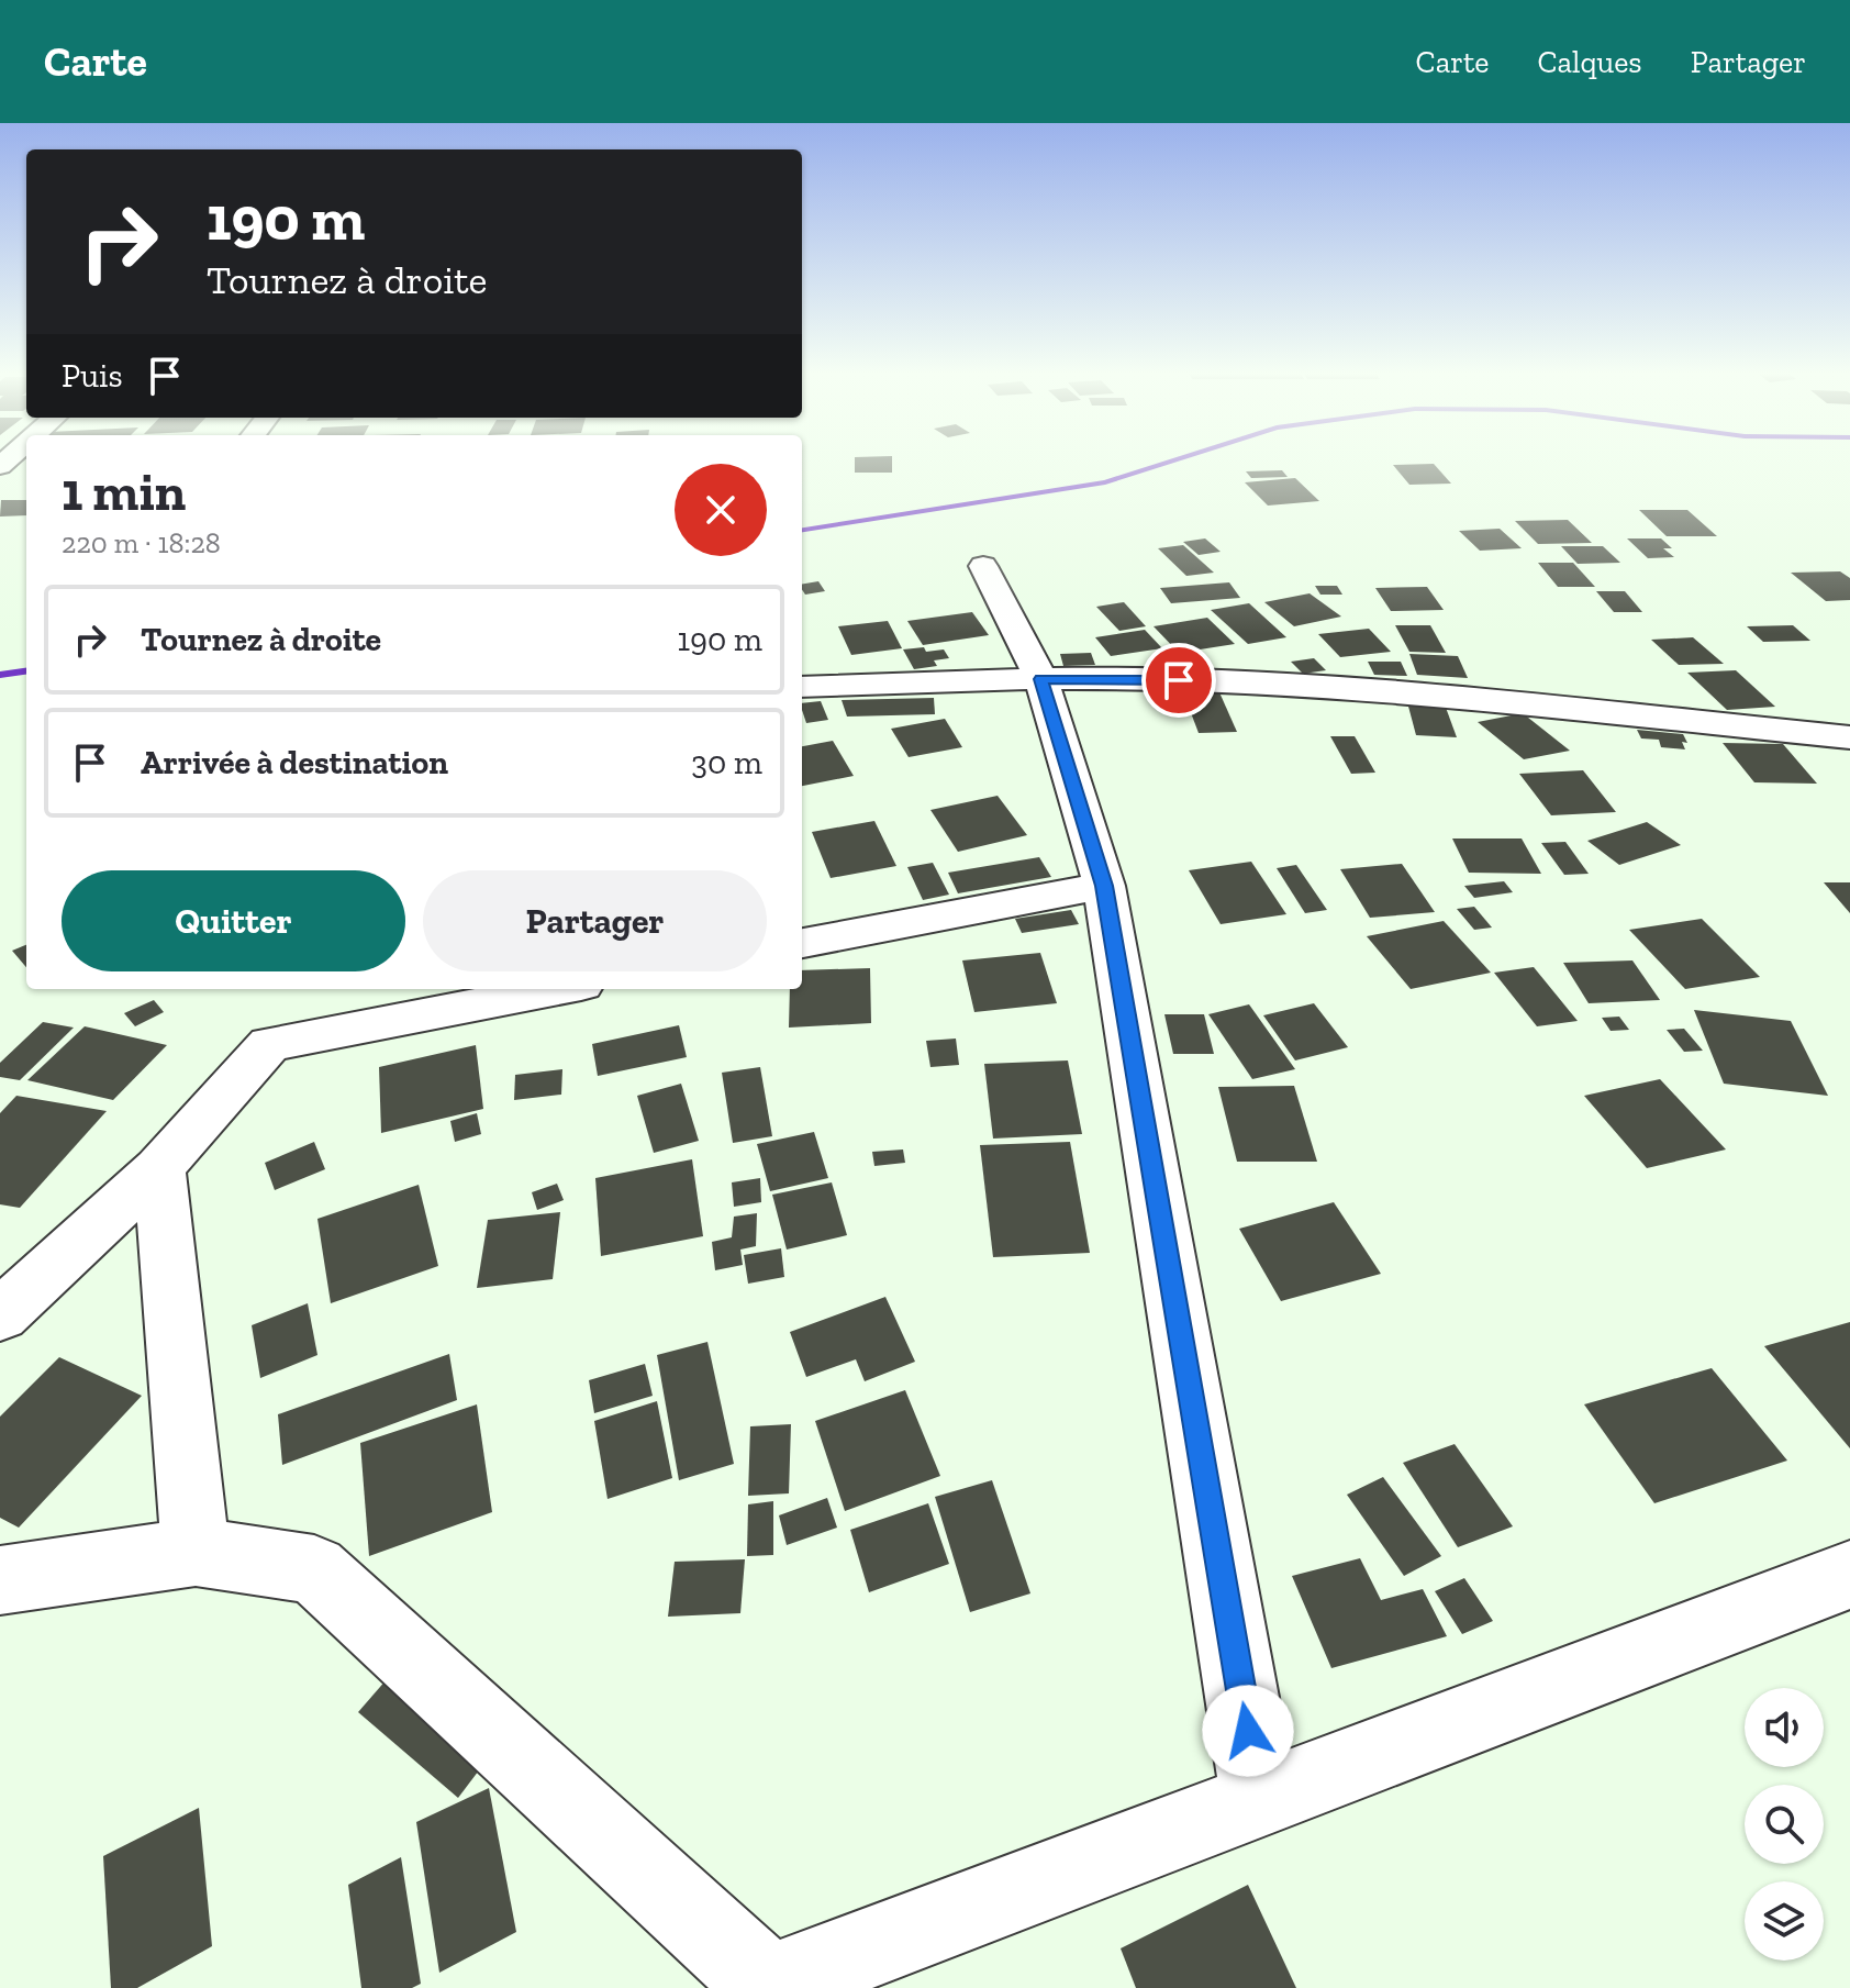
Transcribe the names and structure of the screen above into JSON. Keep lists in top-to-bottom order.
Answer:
{
  "page": {
    "header": "Carte",
    "nav": ["Carte", "Calques", "Partager"],
    "turn": ["190 m", "Tournez à droite"],
    "then": "Puis",
    "heading": ["1 min", "220 m · 18:28"],
    "list": [
      {
        "name": "Tournez à droite",
        "value": "190 m"
      },
      {
        "name": "Arrivée à destination",
        "value": "30 m"
      }
    ],
    "buttons": ["Quitter", "Partager"]
  }
}
